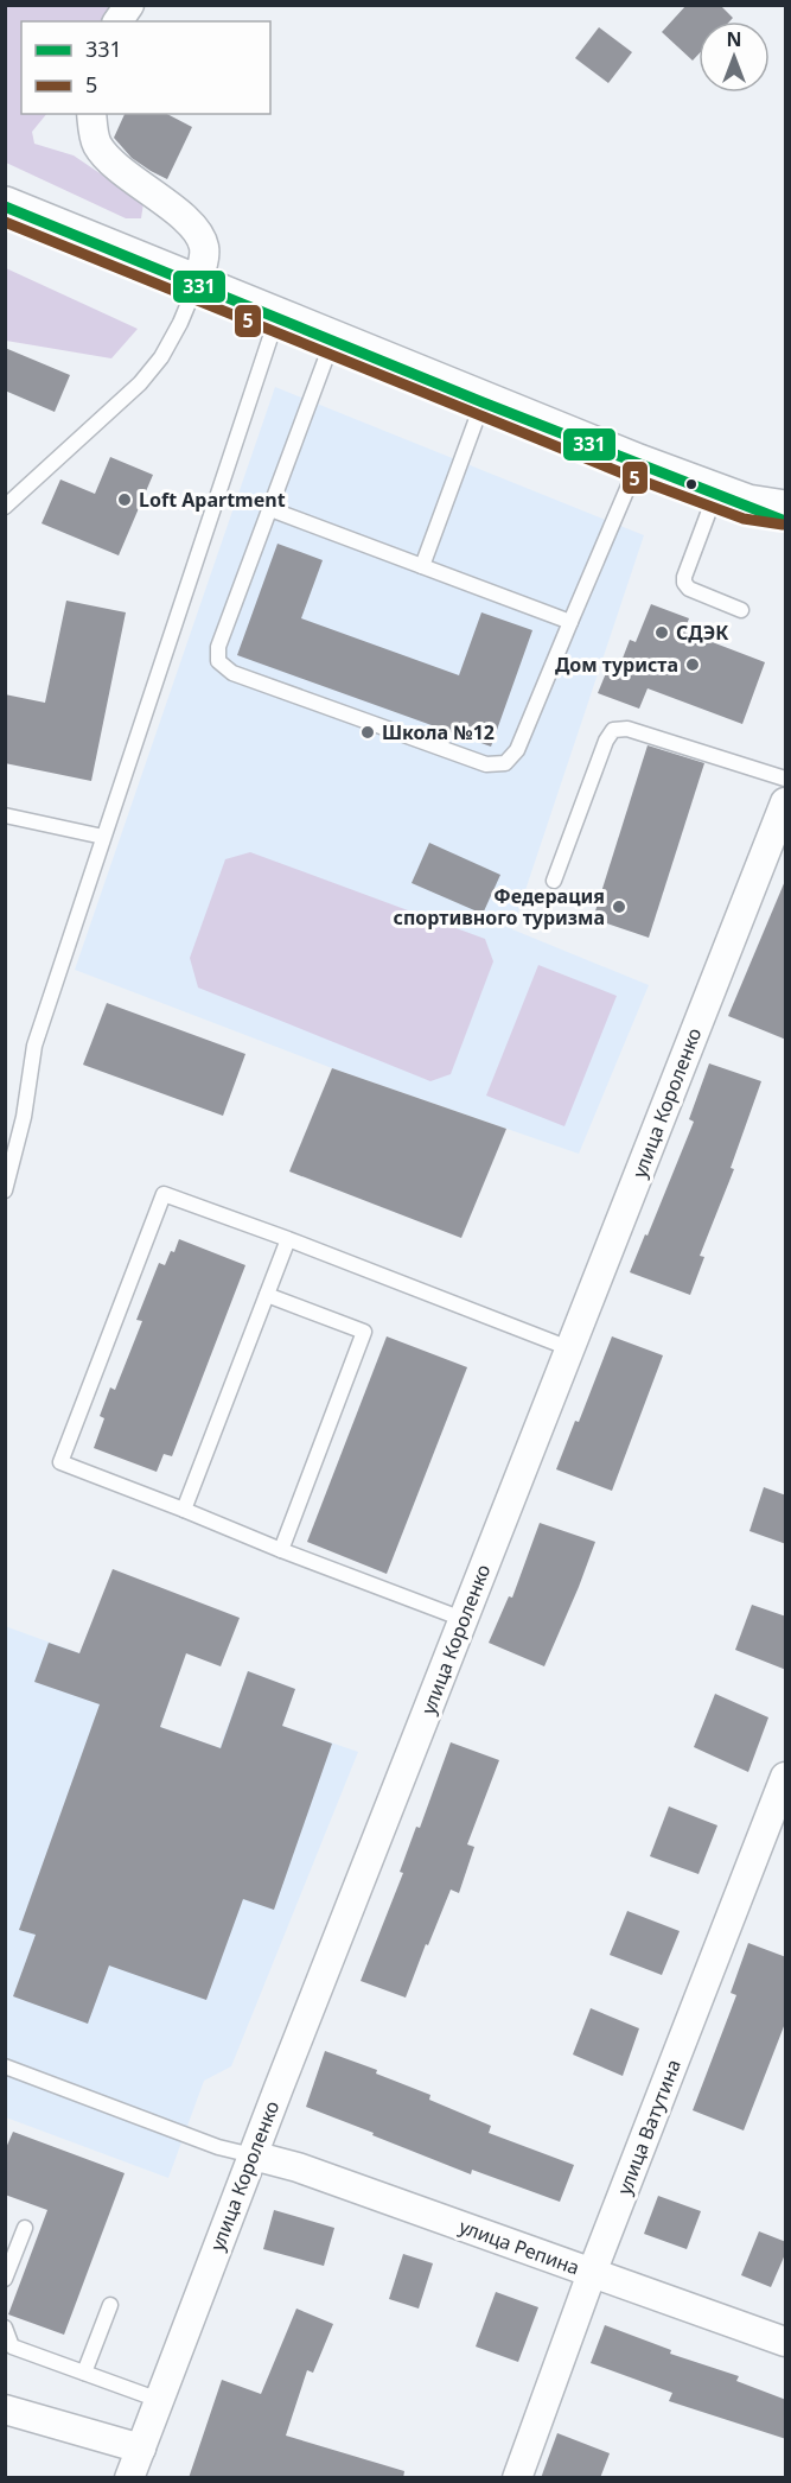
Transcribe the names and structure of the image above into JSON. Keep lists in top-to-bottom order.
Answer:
{
  "streets": {
    "street": ["улица Короленко", "улица Ватутина", "улица Репина"]
  },
  "crossings": [
    ["улица Короленко", "улица Репина"],
    ["улица Ватутина", "улица Репина"]
  ],
  "places": [
    "Loft Apartment",
    "СДЭК",
    "Дом туриста",
    "Школа №12",
    "Федерация спортивного туризма"
  ],
  "lines": ["transit line 331", "transit line 5"],
  "legend": ["331", "5"],
  "north": "top"
}
